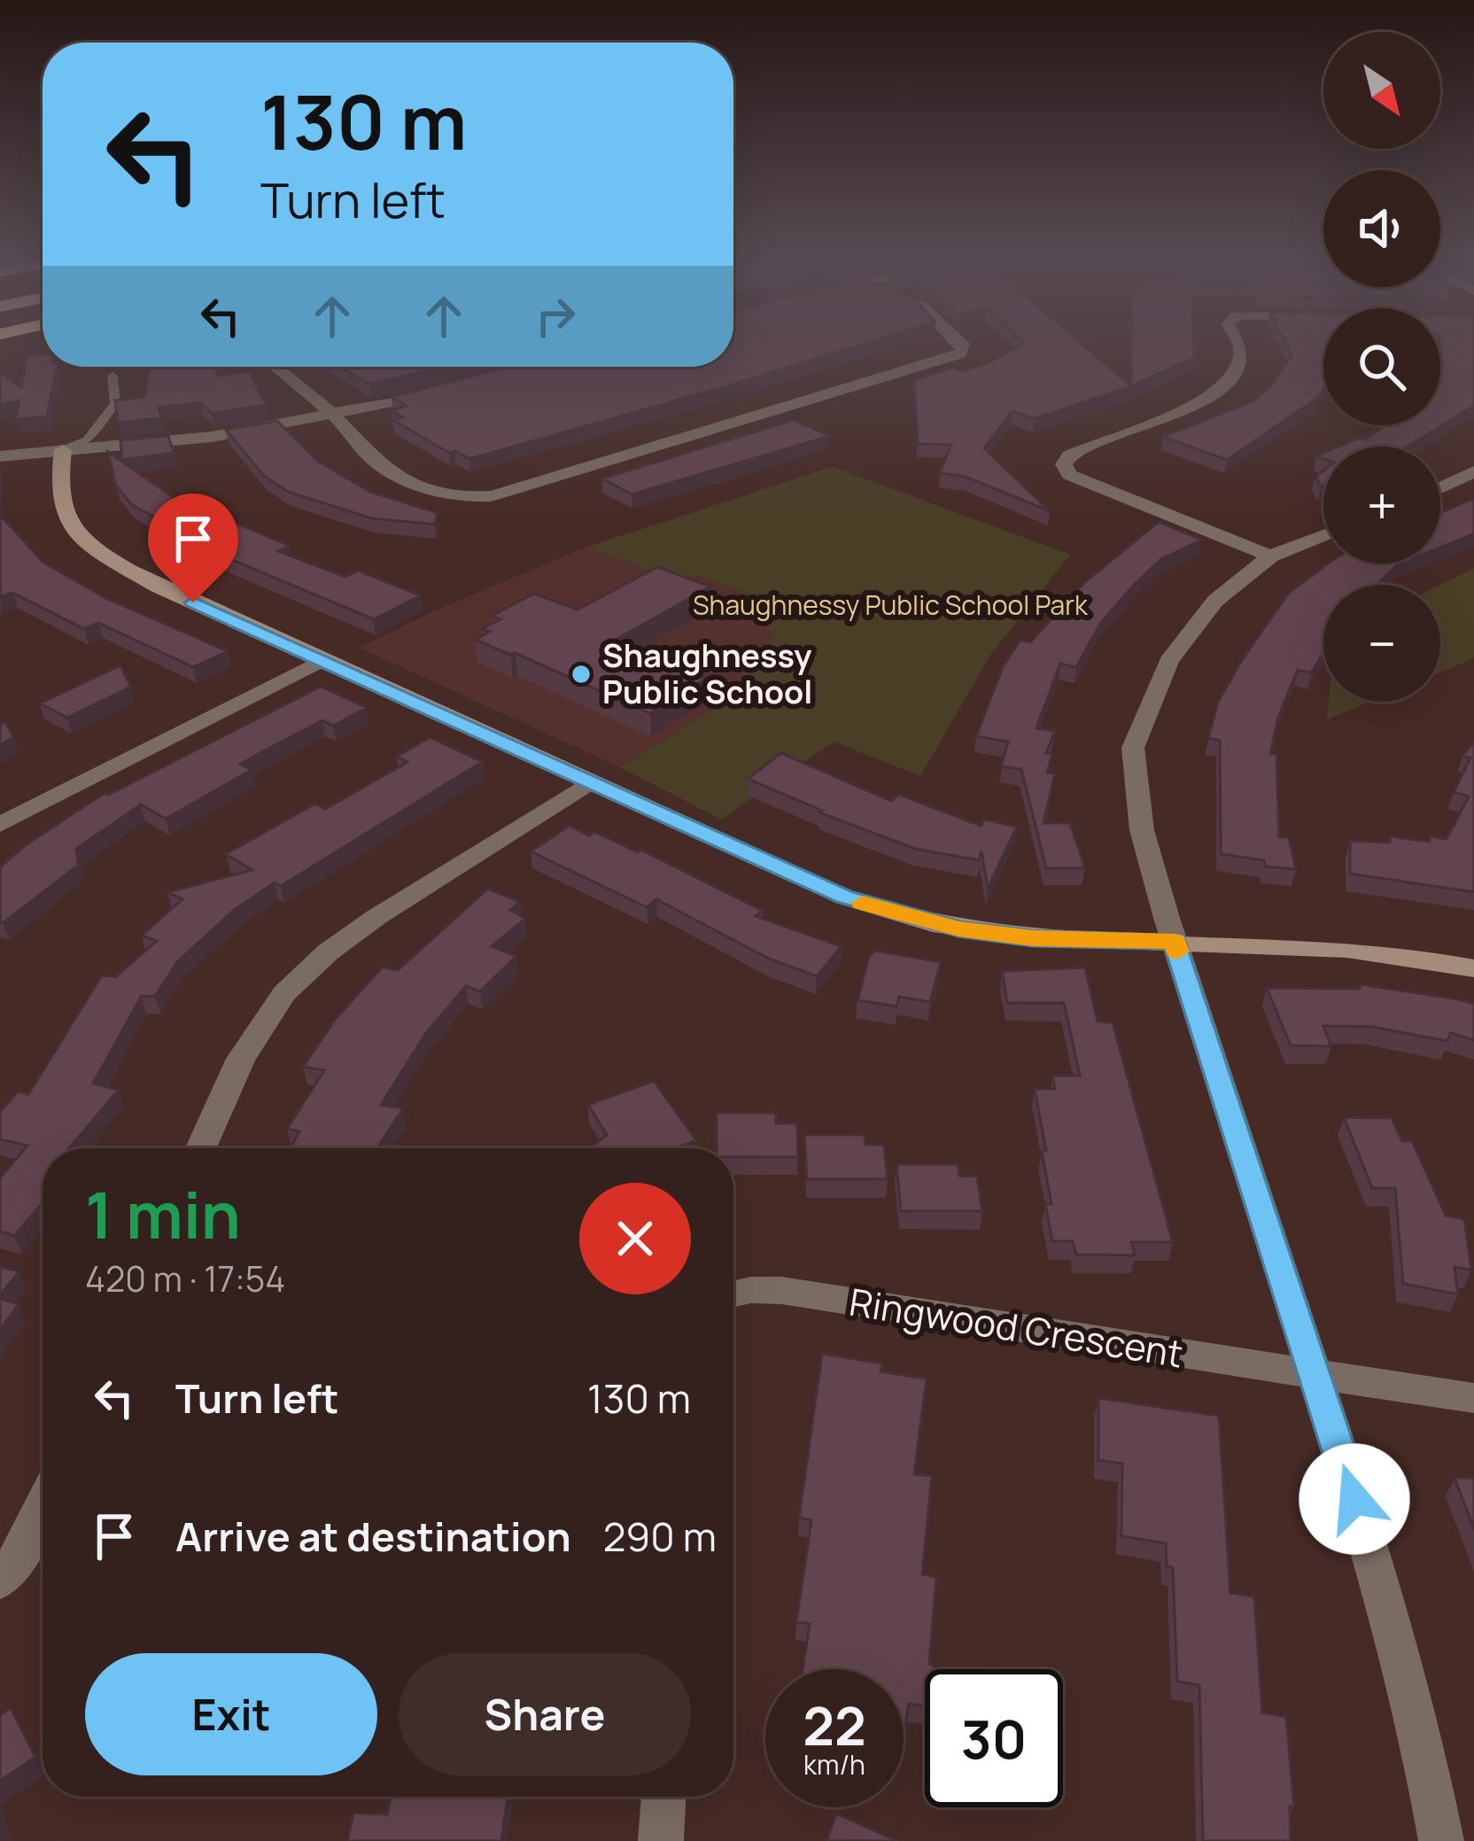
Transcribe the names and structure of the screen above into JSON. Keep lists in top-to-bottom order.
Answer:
{
  "streets": {
    "street": ["Ringwood Crescent"]
  },
  "parks": ["Shaughnessy Public School Park"],
  "places": ["Shaughnessy Public School"],
  "north": "bottom right",
  "page": {
    "map_buttons": ["+", "−"],
    "turn": ["130 m", "Turn left"],
    "heading": ["1 min", "420 m · 17:54"],
    "list": [
      {
        "name": "Turn left",
        "value": "130 m"
      },
      {
        "name": "Arrive at destination",
        "value": "290 m"
      }
    ],
    "buttons": ["Exit", "Share"],
    "speed": "22 km/h",
    "limit": "30"
  }
}
